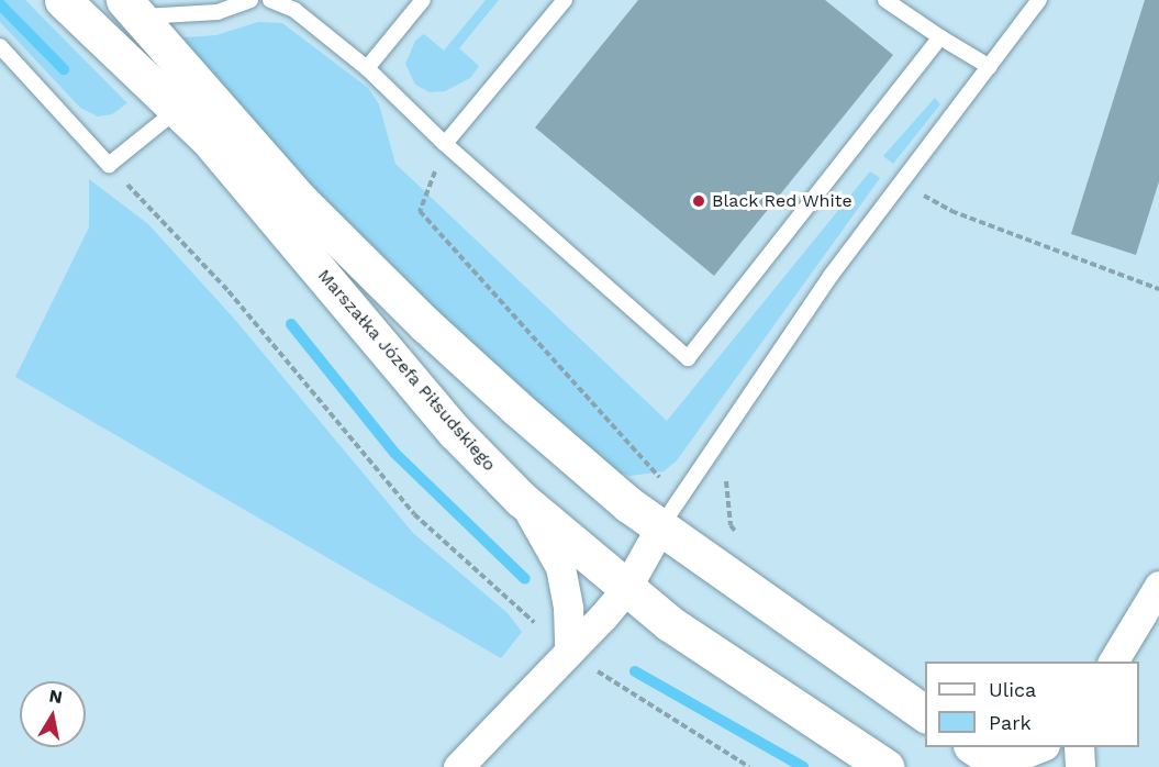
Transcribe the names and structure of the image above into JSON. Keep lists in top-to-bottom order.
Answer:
{
  "streets": {
    "main road": ["Marszałka Józefa Piłsudskiego"]
  },
  "places": ["Black Red White"],
  "legend": ["Ulica", "Park"],
  "north": "top"
}
